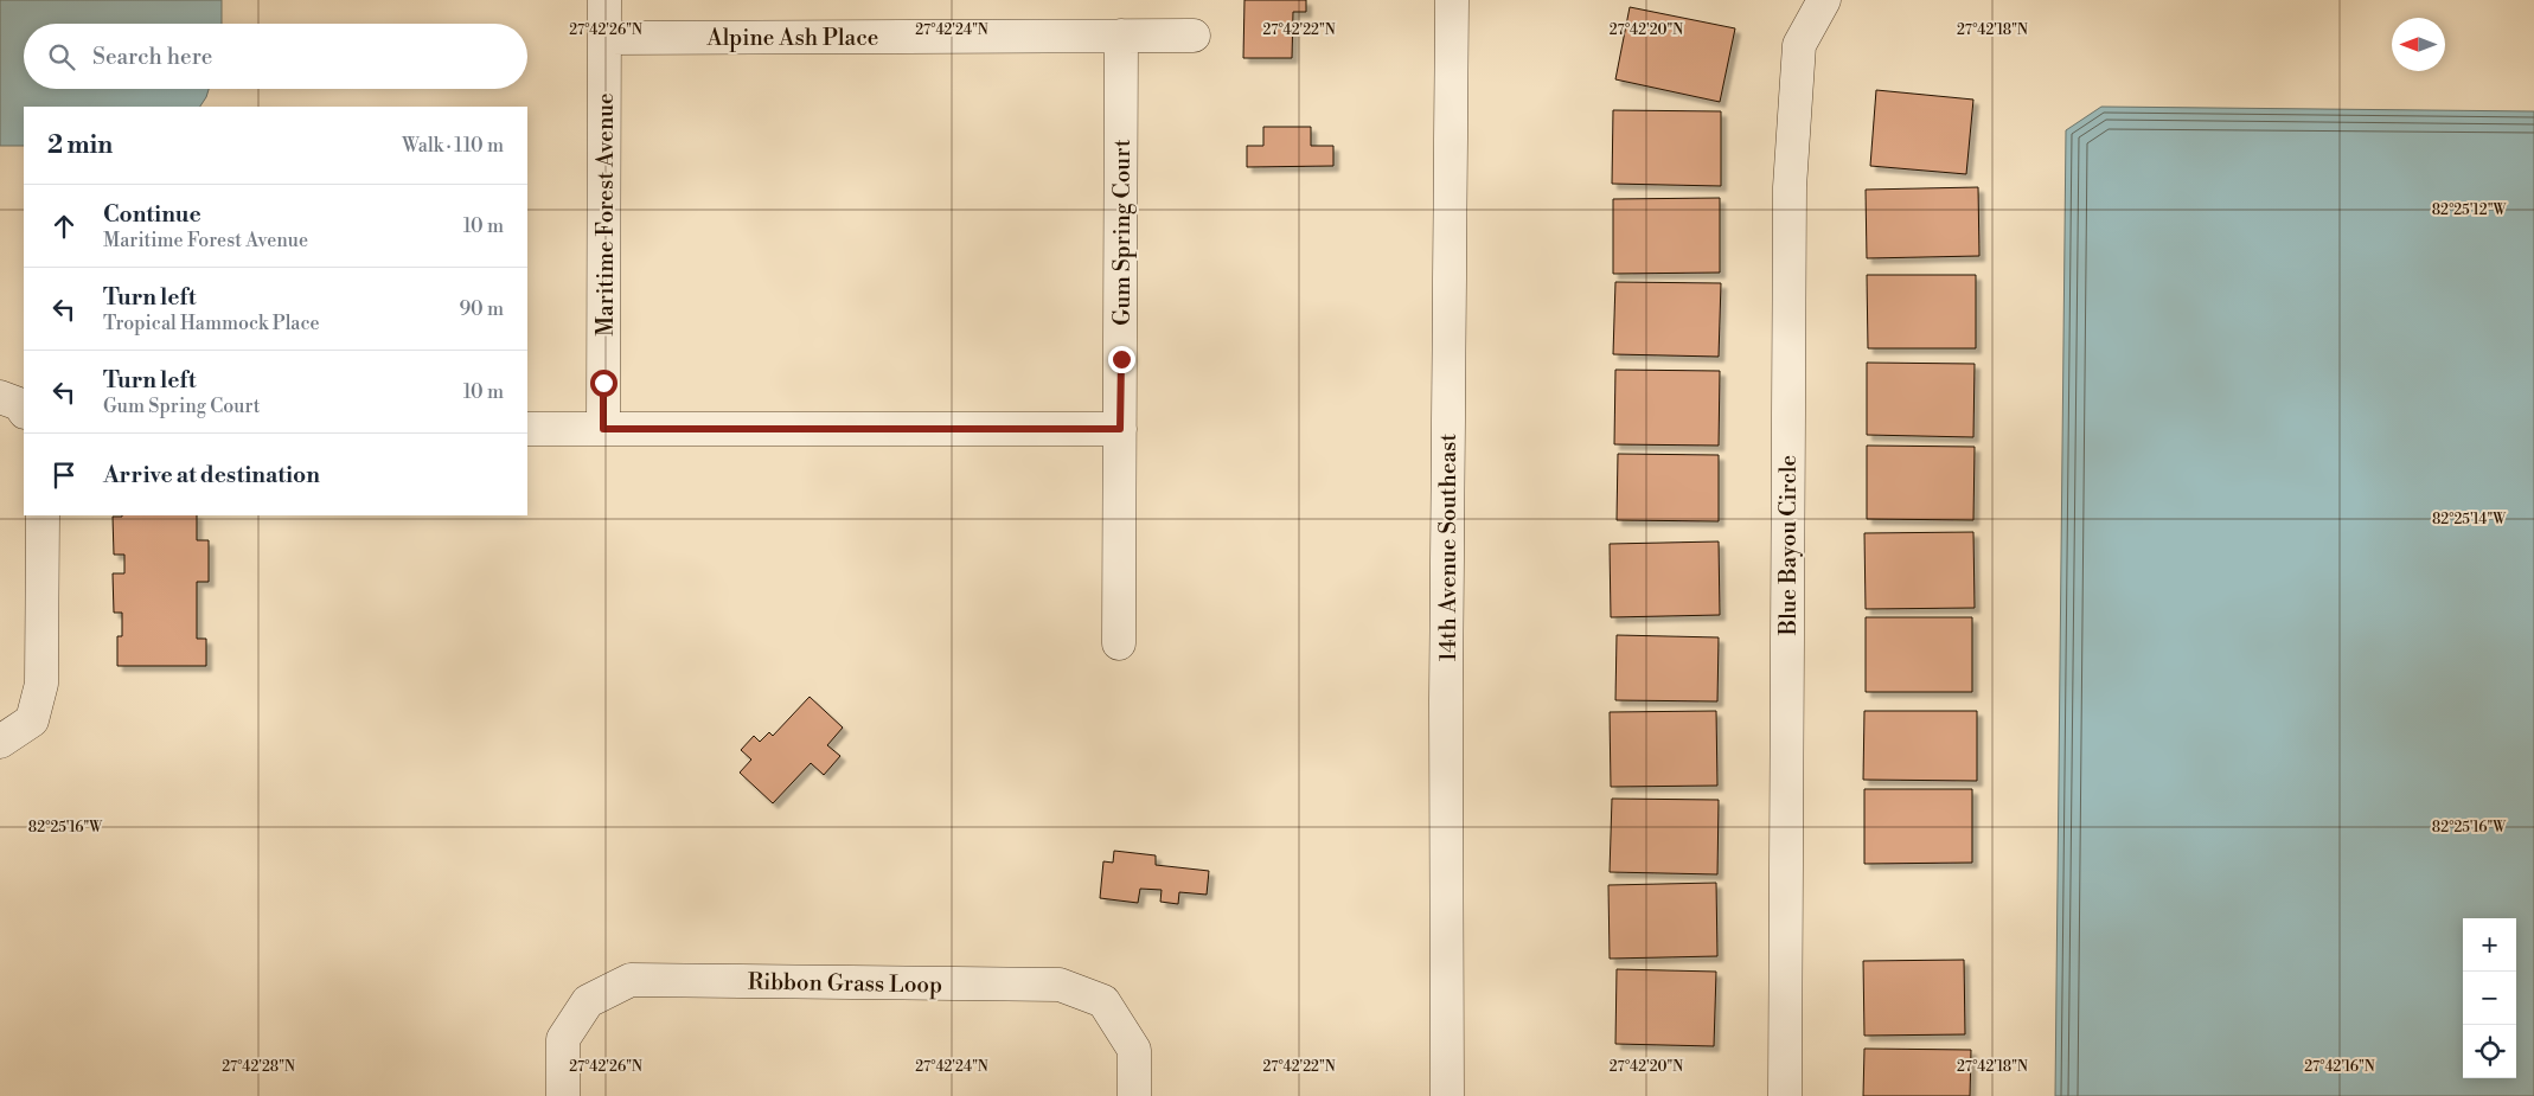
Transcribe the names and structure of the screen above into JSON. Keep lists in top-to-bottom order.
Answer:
{
  "streets": {
    "street": [
      "Alpine Ash Place",
      "Maritime Forest Avenue",
      "Gum Spring Court",
      "Blue Bayou Circle",
      "14th Avenue Southeast",
      "Ribbon Grass Loop"
    ]
  },
  "crossings": [
    ["Alpine Ash Place", "Maritime Forest Avenue"],
    ["Alpine Ash Place", "Gum Spring Court"]
  ],
  "north": "left",
  "page": {
    "search": "Search here",
    "heading": ["2 min", "Walk · 110 m"],
    "list": [
      ["Continue", "Maritime Forest Avenue", "10 m"],
      ["Turn left", "Tropical Hammock Place", "90 m"],
      ["Turn left", "Gum Spring Court", "10 m"],
      "Arrive at destination"
    ],
    "map_buttons": ["+", "−"]
  },
  "coordinates": [
    "27°42'26\"N",
    "27°42'24\"N",
    "27°42'22\"N",
    "27°42'20\"N",
    "27°42'18\"N",
    "82°25'12\"W",
    "82°25'14\"W",
    "82°25'16\"W",
    "27°42'28\"N",
    "27°42'16\"N"
  ]
}
